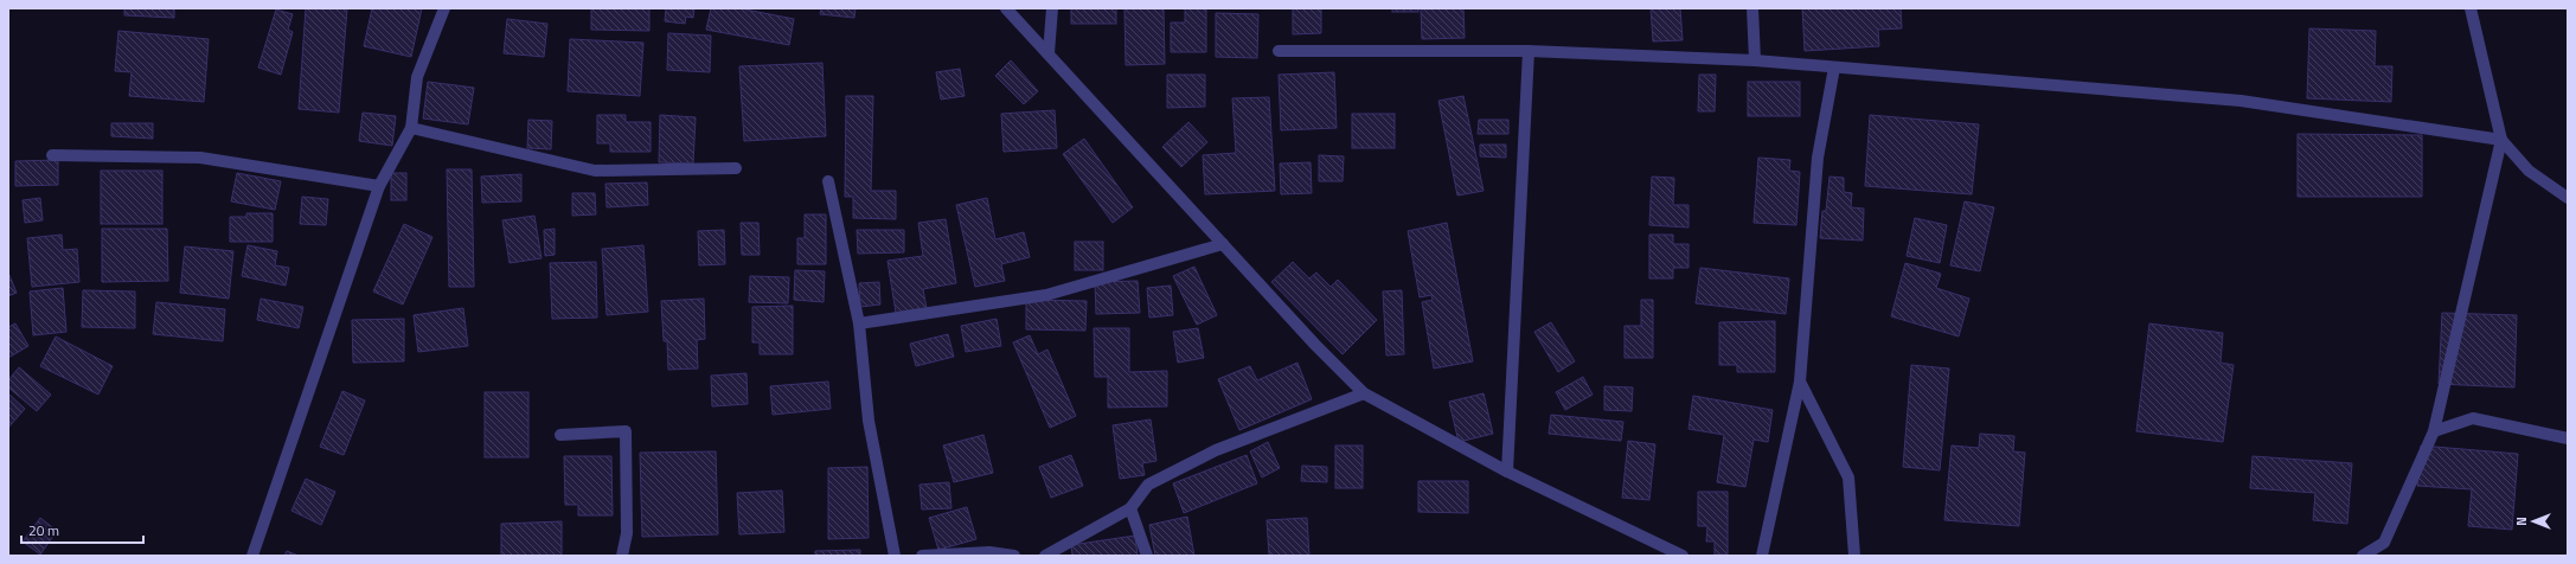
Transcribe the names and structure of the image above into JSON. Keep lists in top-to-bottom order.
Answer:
{
  "scale_bar": "20 m",
  "north": "left"
}
